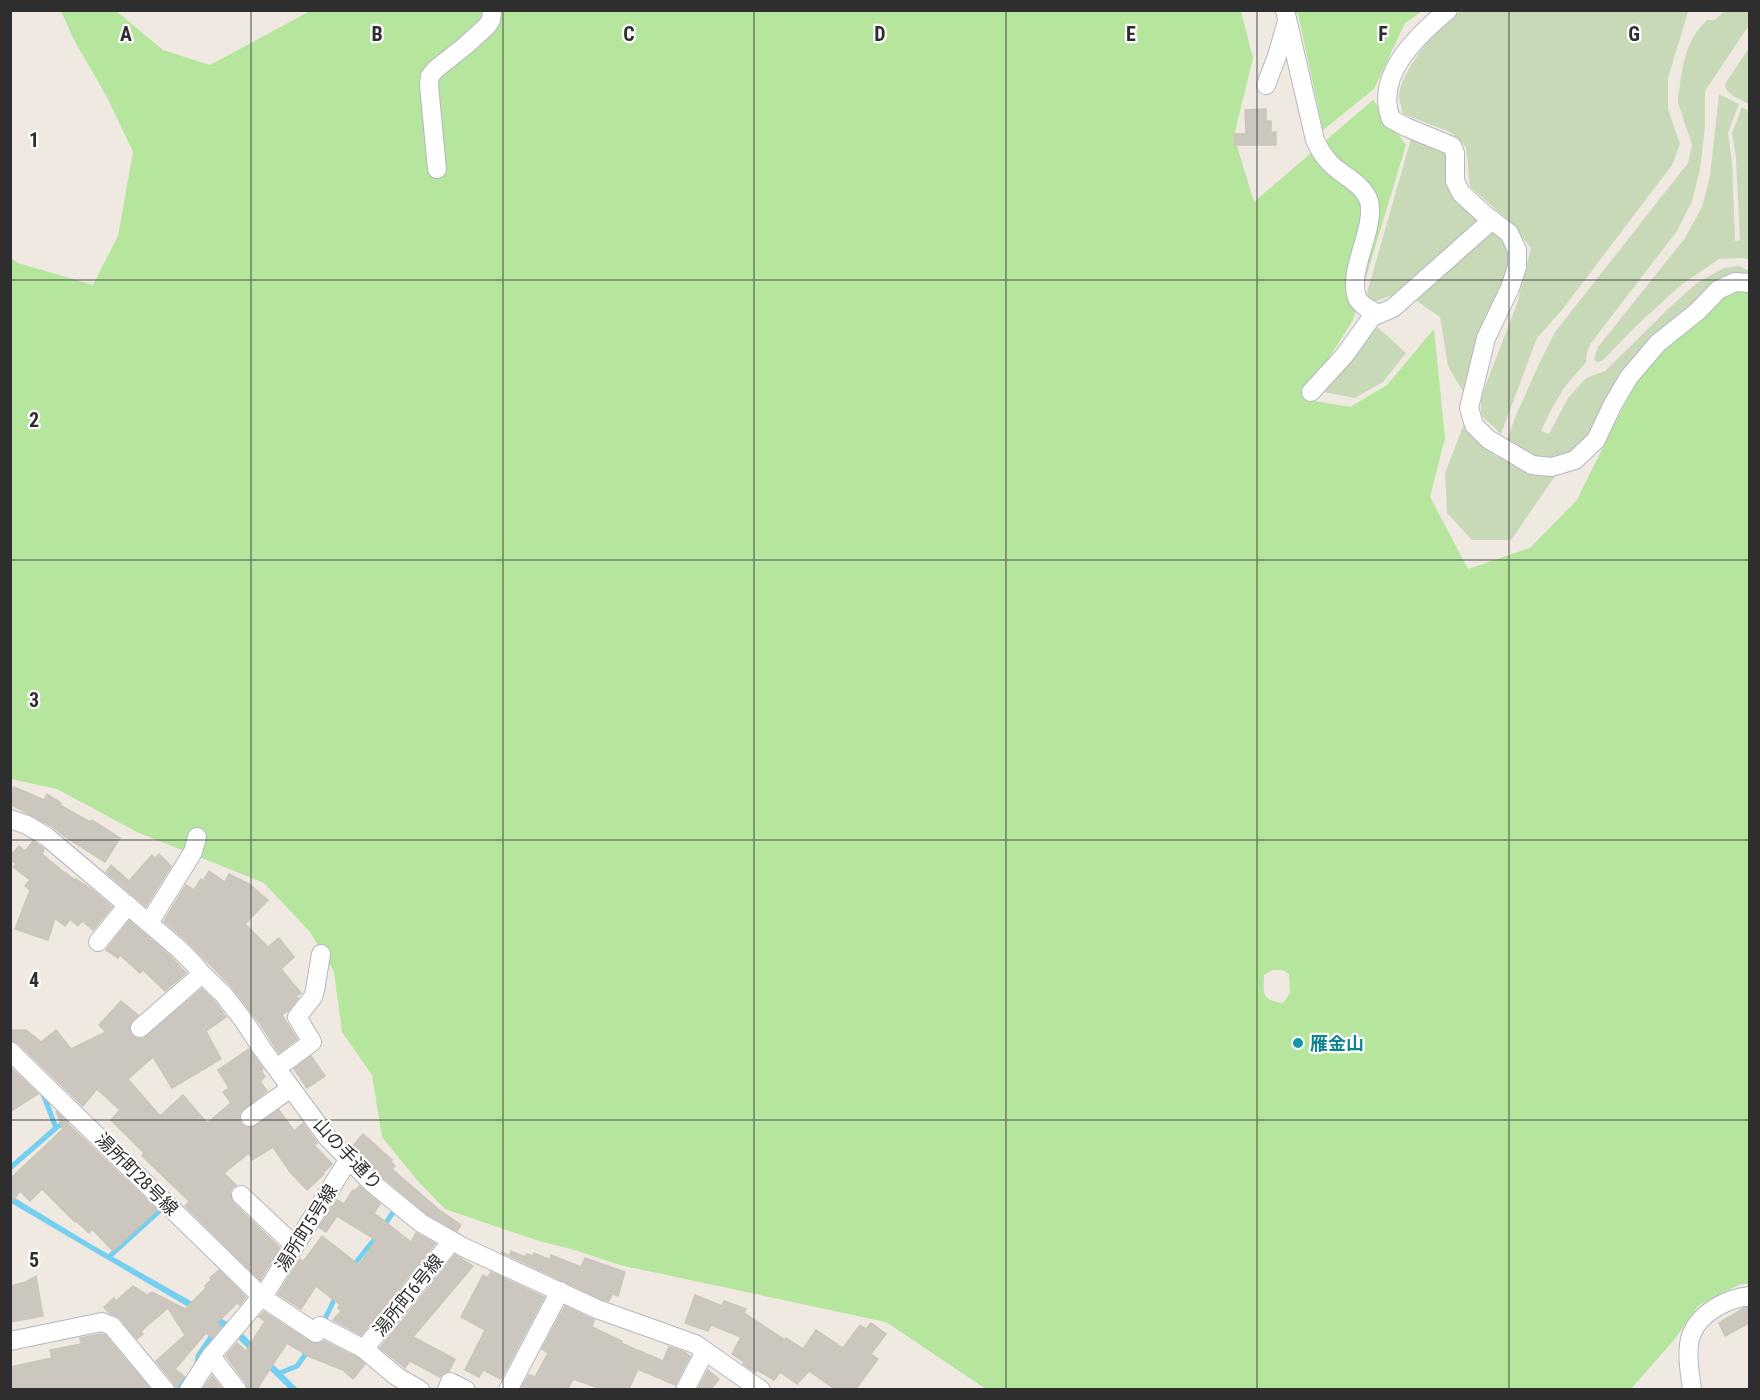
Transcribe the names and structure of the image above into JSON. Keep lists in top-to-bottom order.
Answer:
{
  "streets": {
    "street": [
      "山の手通り",
      "湯所町28号線",
      "湯所町5号線",
      "湯所町6号線"
    ]
  },
  "crossings": [
    ["山の手通り", "湯所町5号線"],
    ["山の手通り", "湯所町6号線"],
    ["湯所町28号線", "湯所町5号線"],
    ["湯所町28号線", "湯所町6号線"]
  ],
  "places": ["雁金山"],
  "grid": {
    "columns": [
      "A",
      "B",
      "C",
      "D",
      "E",
      "F",
      "G"
    ],
    "rows": [
      "1",
      "2",
      "3",
      "4",
      "5"
    ]
  }
}
